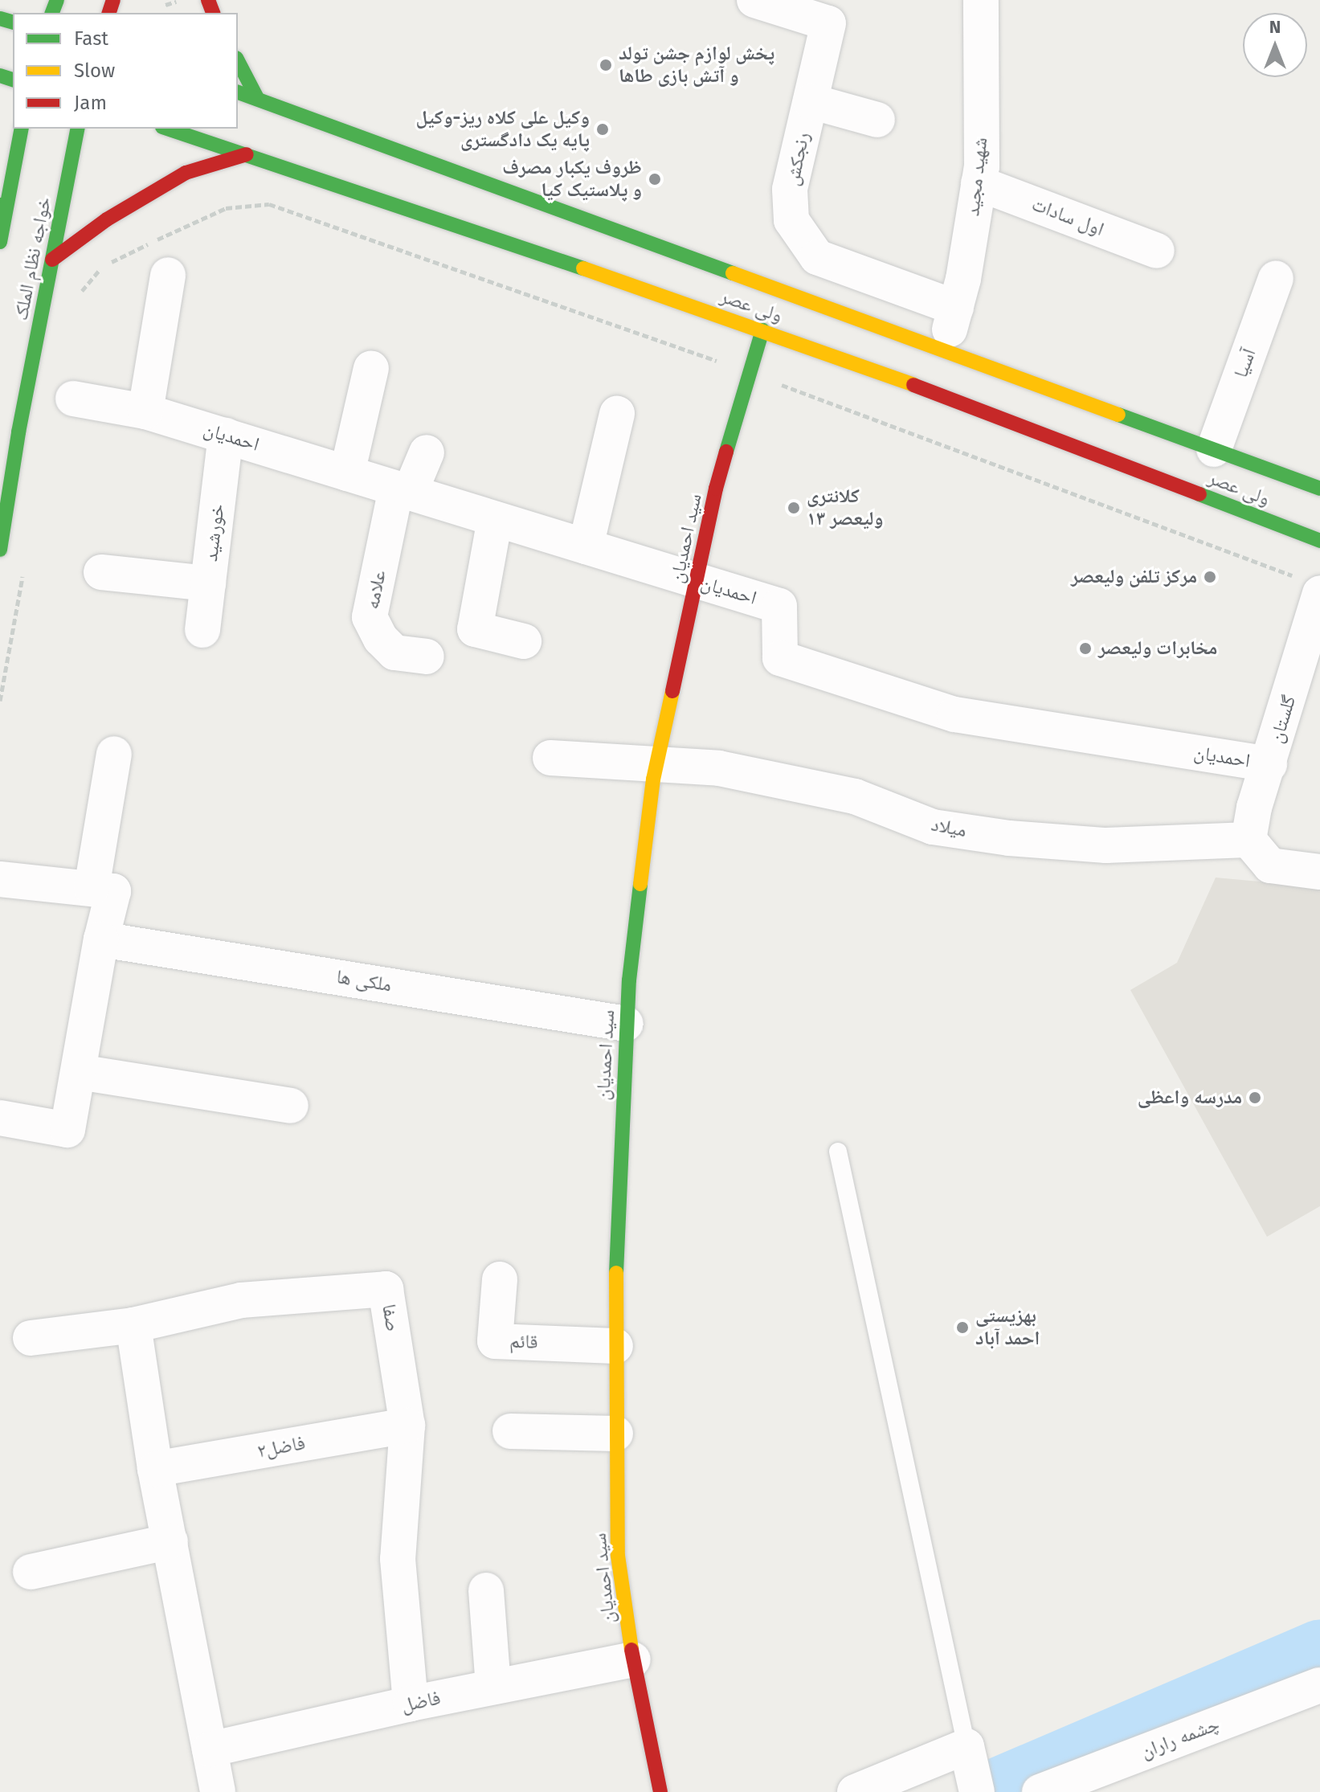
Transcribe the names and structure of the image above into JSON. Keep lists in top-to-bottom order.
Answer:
{
  "streets": {
    "main road": ["خواجه نظام الملک", "ولی عصر", "سید احمدیان"],
    "street": [
      "رنجکش",
      "شهید مجید",
      "اول سادات",
      "آسیا",
      "احمدیان",
      "خورشید",
      "علامه",
      "گلستان",
      "میلاد",
      "ملکی ها",
      "صفا",
      "قائم",
      "فاضل۲",
      "فاضل",
      "چشمه راران"
    ]
  },
  "crossings": [
    ["رنجکش", "شهید مجید"],
    ["شهید مجید", "اول سادات"],
    ["شهید مجید", "ولی عصر"],
    ["ولی عصر", "آسیا"],
    ["ولی عصر", "سید احمدیان"],
    ["احمدیان", "خورشید"],
    ["احمدیان", "سید احمدیان"],
    ["احمدیان", "علامه"],
    ["احمدیان", "گلستان"],
    ["سید احمدیان", "میلاد"],
    ["سید احمدیان", "ملکی ها"],
    ["سید احمدیان", "قائم"],
    ["سید احمدیان", "فاضل"],
    ["گلستان", "میلاد"],
    ["صفا", "فاضل۲"],
    ["صفا", "فاضل"]
  ],
  "places": [
    "پخش لوازم جشن تولد و آتش بازی طاها",
    "وکیل علی کلاه ریز-وکیل پایه یک دادگستری",
    "ظروف یکبار مصرف و پلاستیک کیا",
    "کلانتری ۱۳ ولیعصر",
    "مرکز تلفن ولیعصر",
    "مخابرات ولیعصر",
    "مدرسه واعظی",
    "بهزیستی احمد آباد"
  ],
  "legend": ["Fast", "Slow", "Jam"],
  "north": "top"
}
